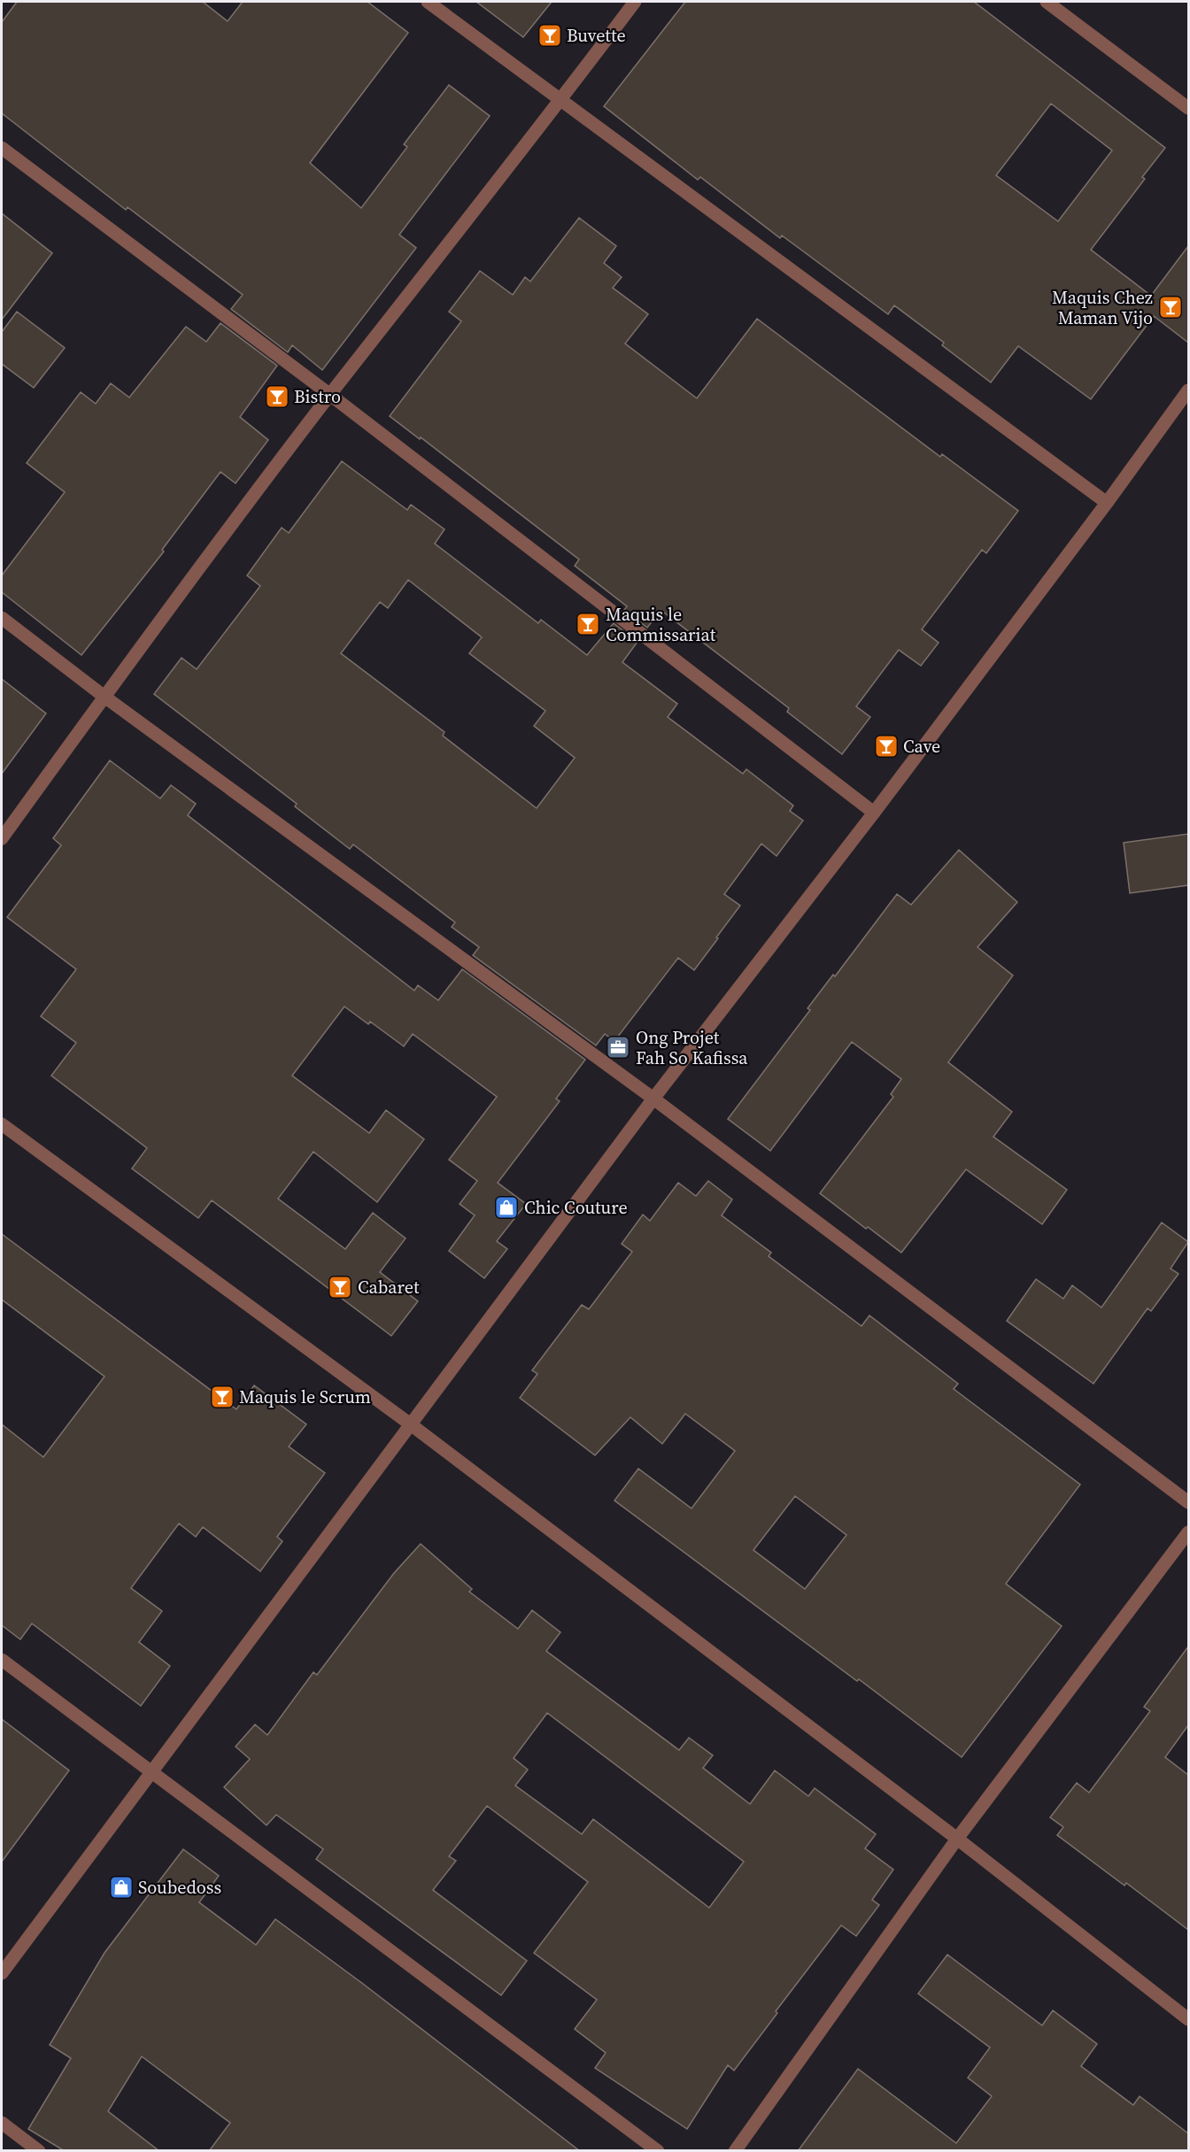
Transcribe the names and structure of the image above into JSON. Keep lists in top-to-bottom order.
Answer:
{
  "places": {
    "bar": [
      "Buvette",
      "Maquis Chez Maman Vijo",
      "Bistro",
      "Maquis le Commissariat",
      "Cave",
      "Cabaret",
      "Maquis le Scrum"
    ],
    "office": ["Ong Projet Fah So Kafissa"],
    "shop": ["Chic Couture", "Soubedoss"]
  }
}
